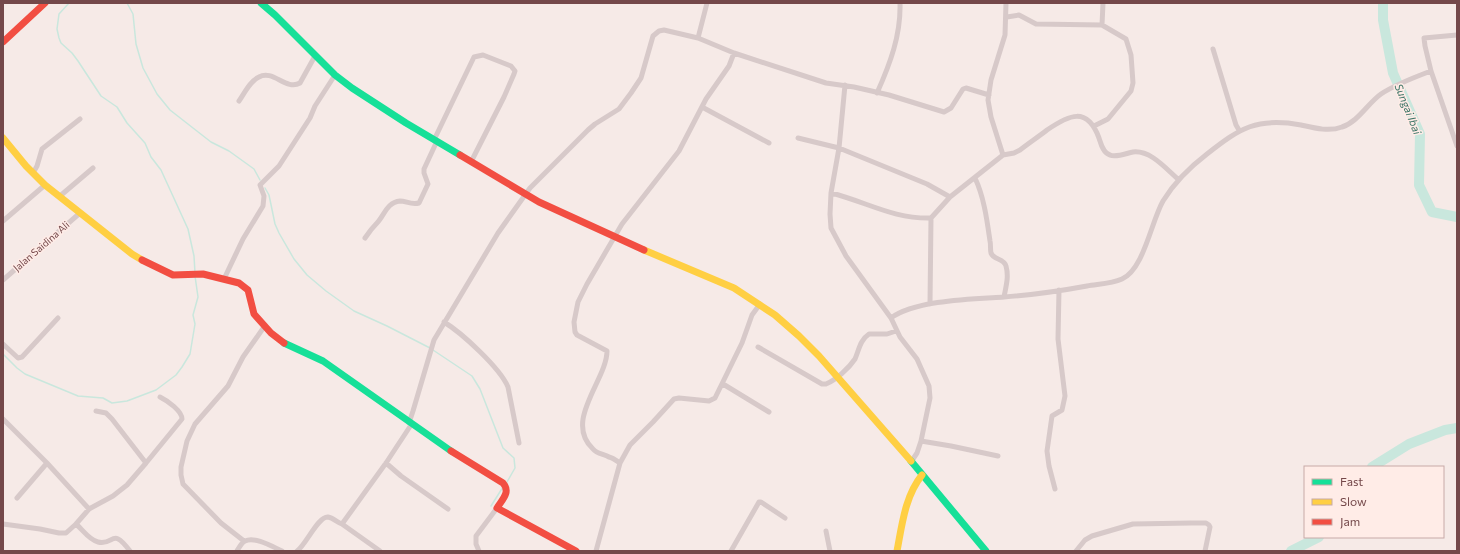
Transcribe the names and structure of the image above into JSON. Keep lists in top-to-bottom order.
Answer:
{
  "streets": {
    "street": ["Jalan Saidina Ali"]
  },
  "water": ["Sungai Ibai"],
  "legend": ["Fast", "Slow", "Jam"]
}
